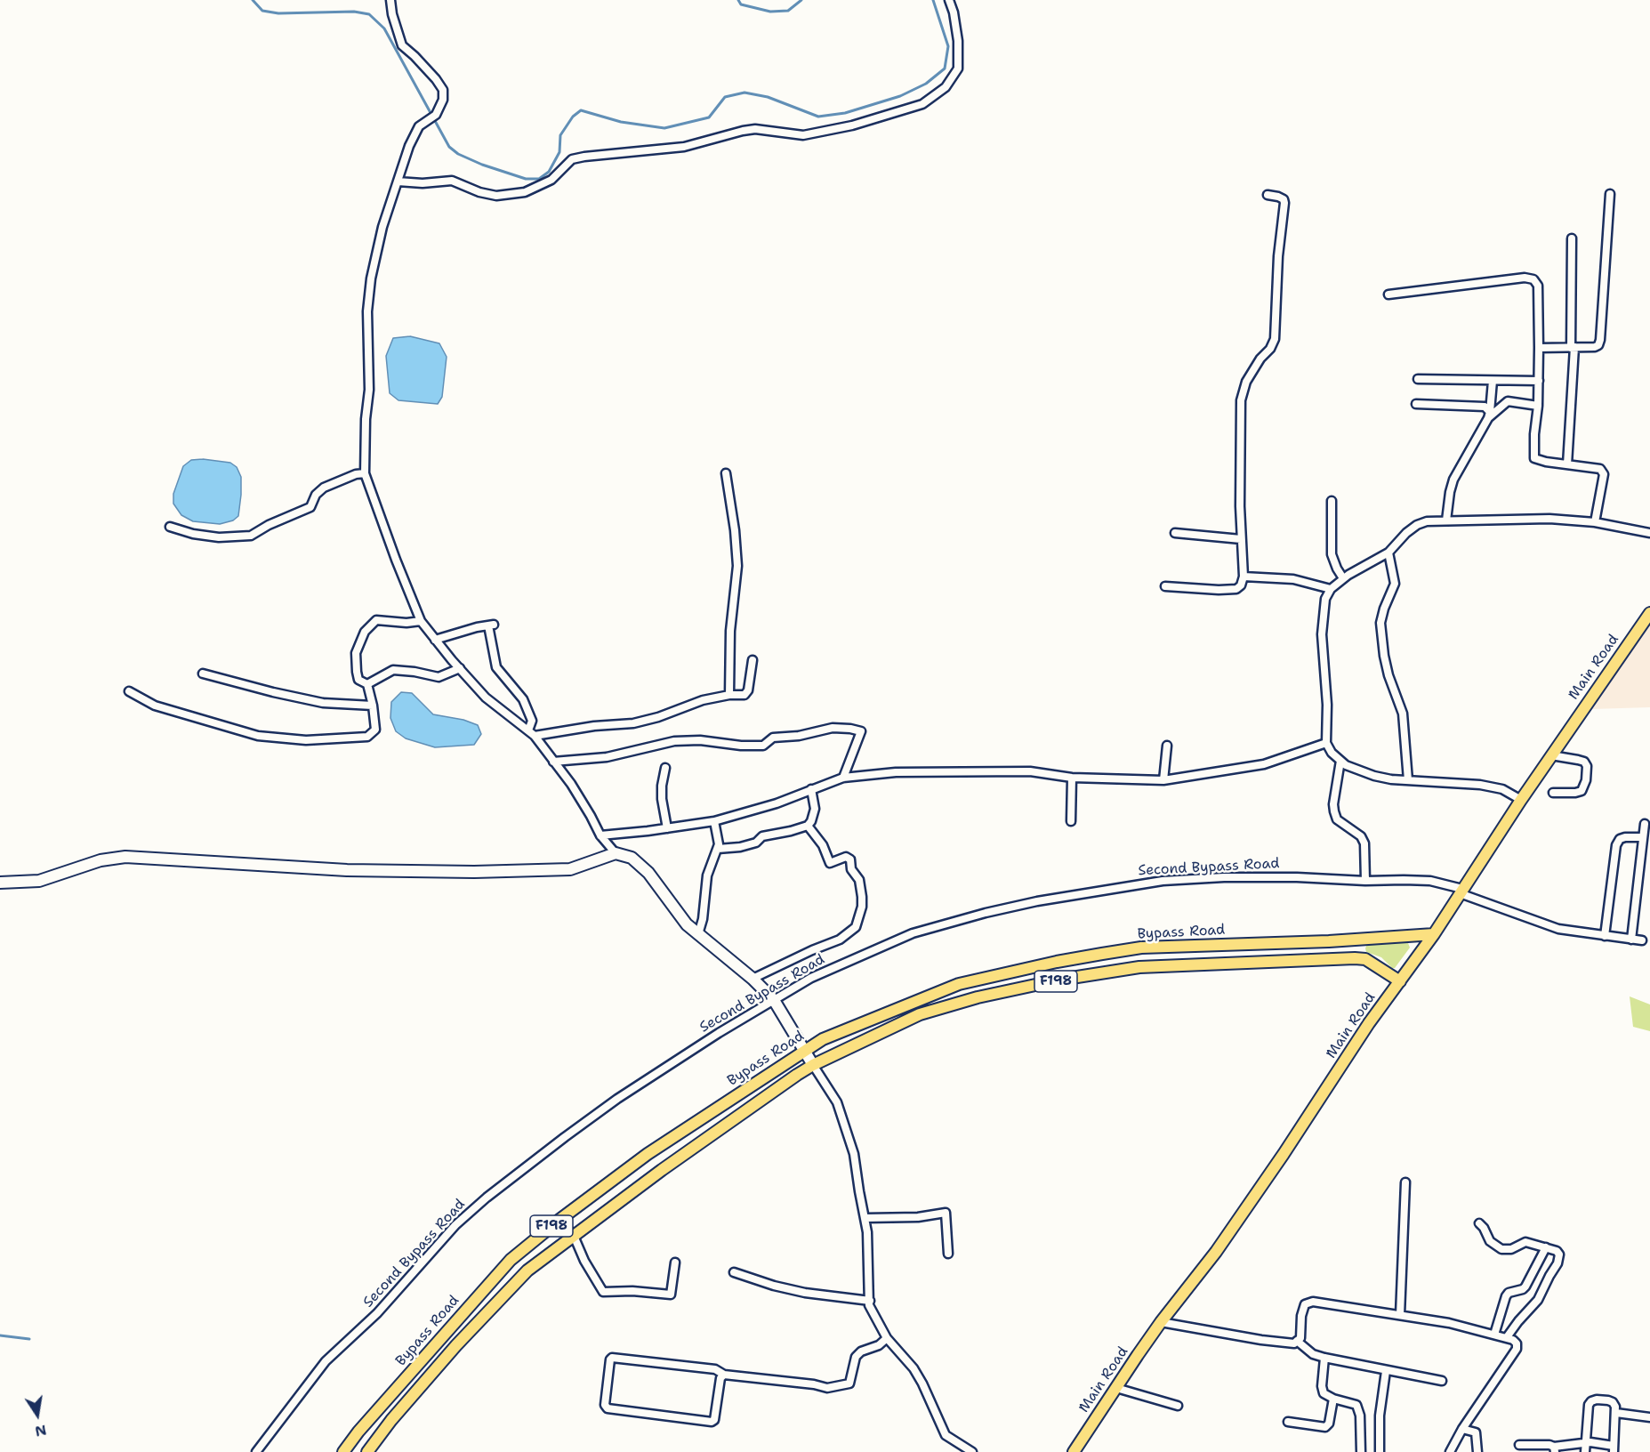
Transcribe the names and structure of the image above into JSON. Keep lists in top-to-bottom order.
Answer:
{
  "streets": {
    "main road": ["Main Road", "Bypass Road", "F198"],
    "street": ["Second Bypass Road"]
  },
  "crossings": [
    ["Main Road", "Second Bypass Road"],
    ["Main Road", "F198"],
    ["Bypass Road", "F198"]
  ],
  "north": "bottom"
}
